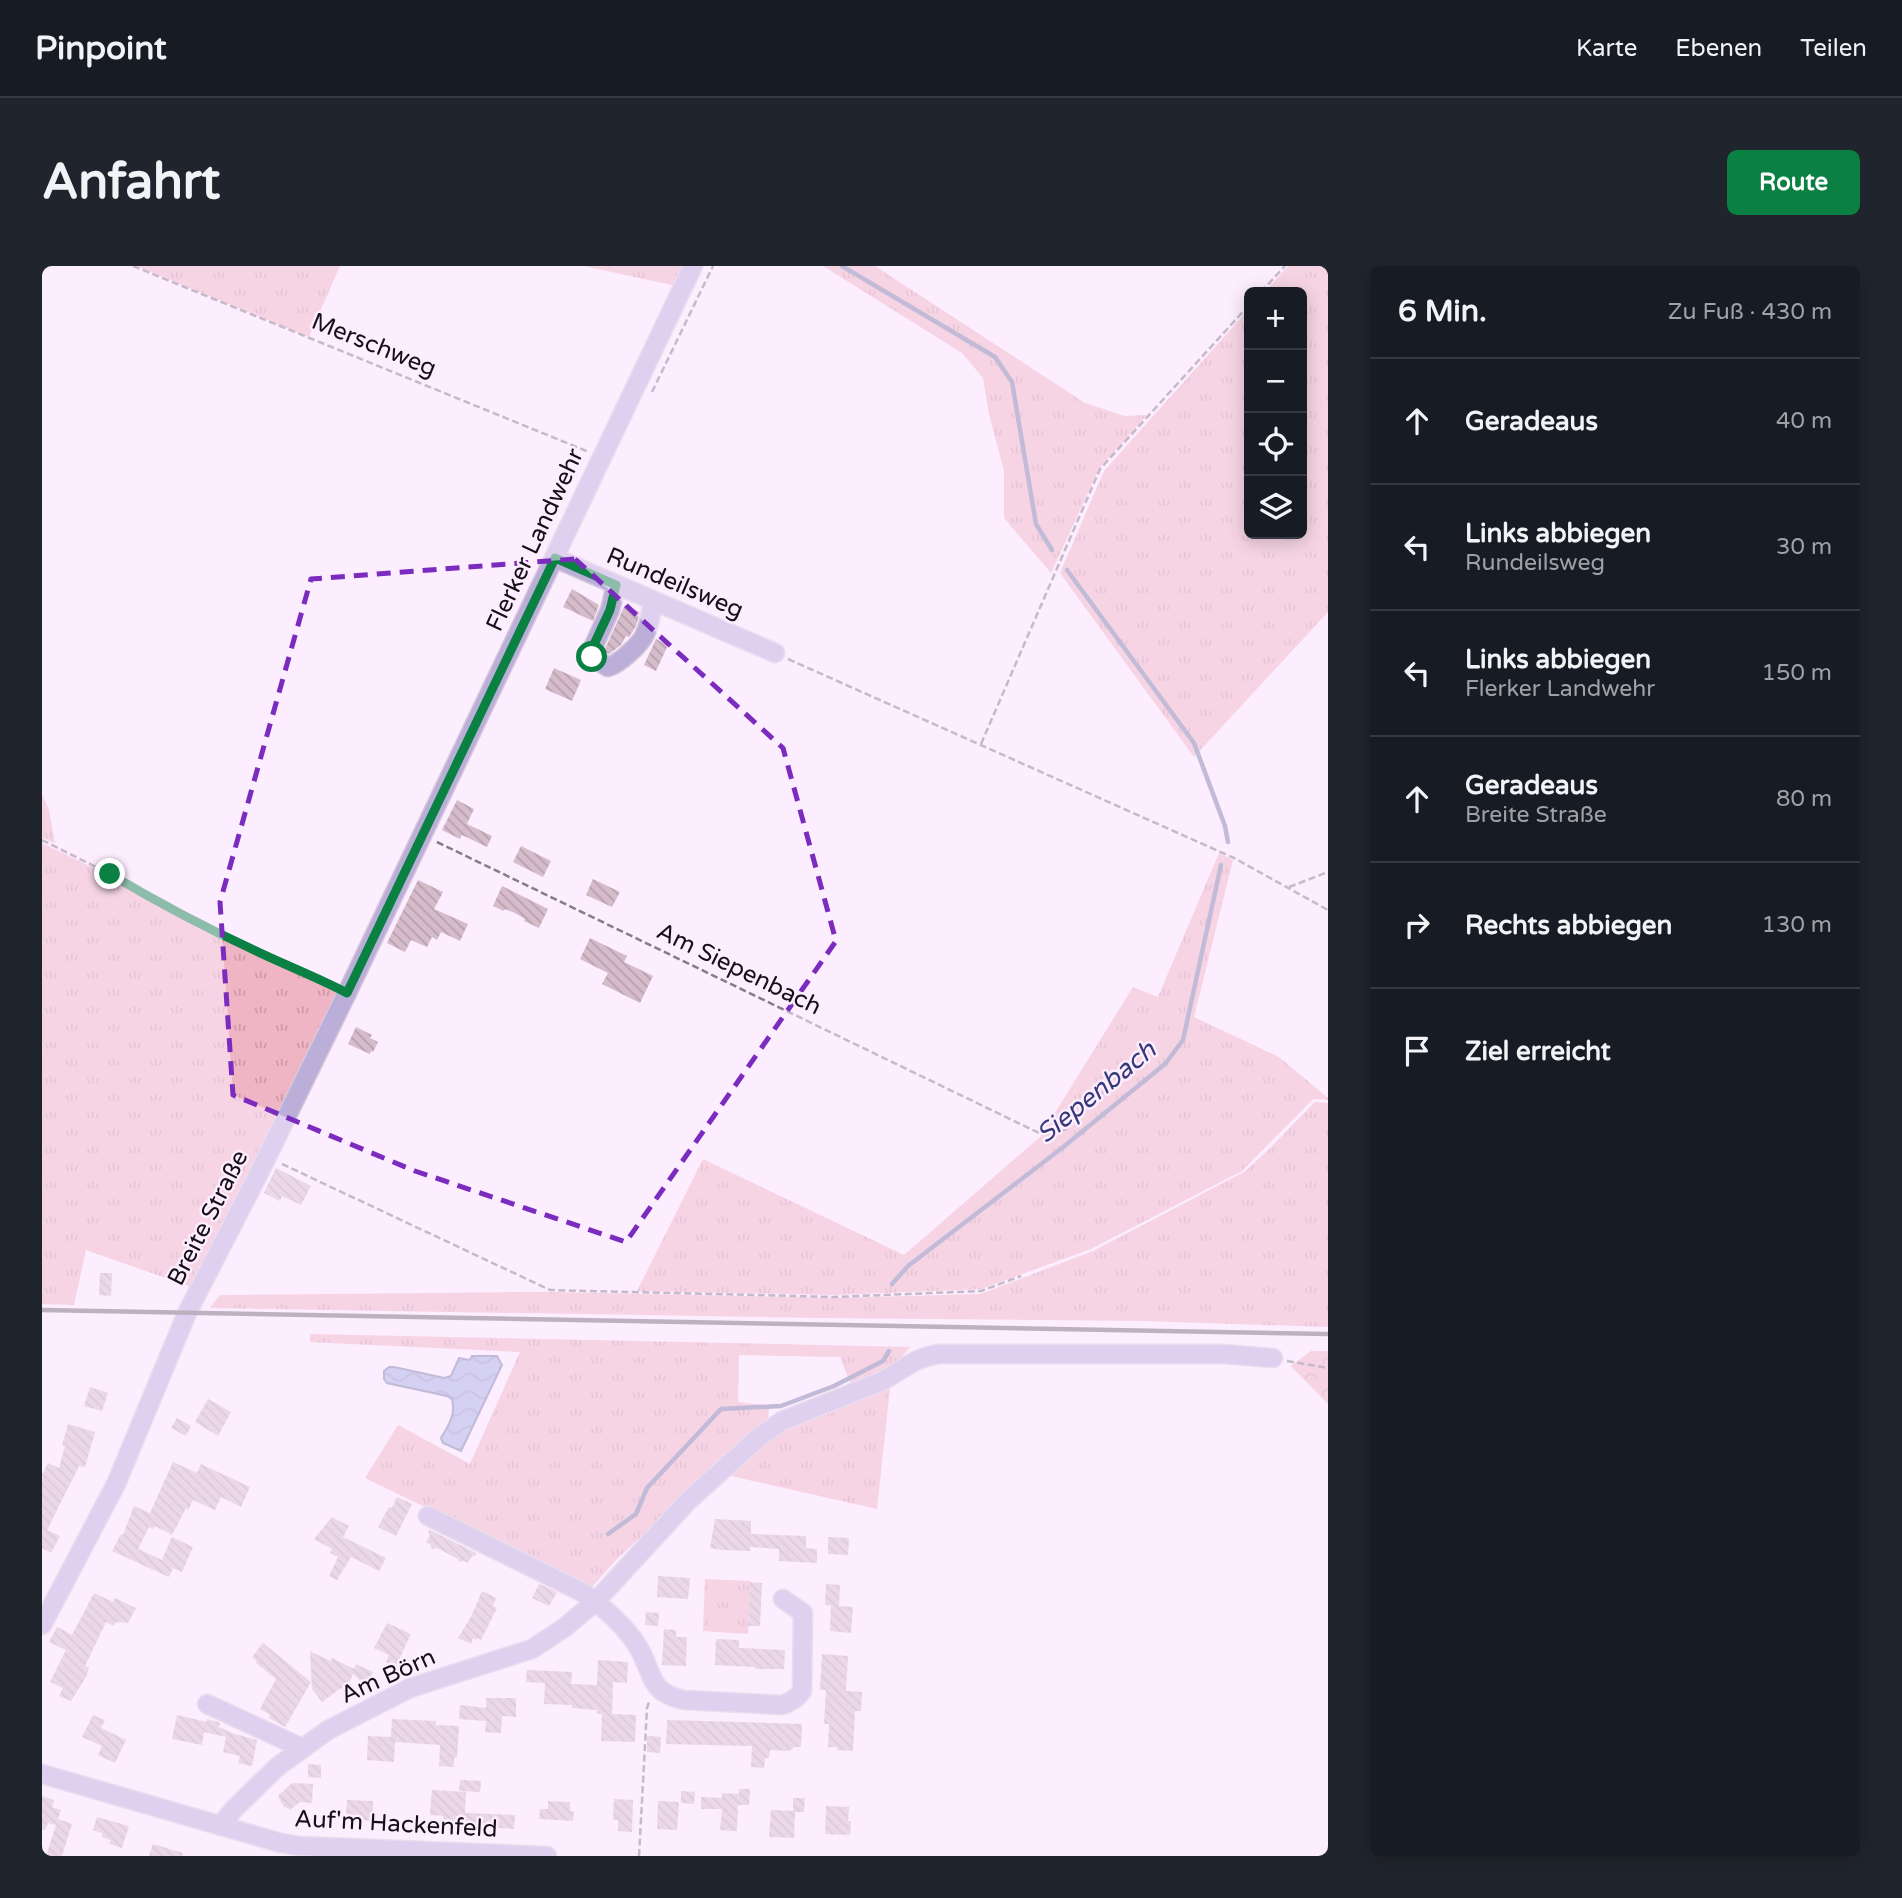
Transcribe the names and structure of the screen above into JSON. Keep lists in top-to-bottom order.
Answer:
{
  "streets": {
    "street": [
      "Flerker Landwehr",
      "Rundeilsweg",
      "Breite Straße",
      "Am Börn",
      "Auf'm Hackenfeld"
    ],
    "path": ["Merschweg", "Am Siepenbach"]
  },
  "crossings": [
    ["Merschweg", "Flerker Landwehr"],
    ["Flerker Landwehr", "Rundeilsweg"],
    ["Flerker Landwehr", "Am Siepenbach"],
    ["Flerker Landwehr", "Breite Straße"],
    ["Am Siepenbach", "Breite Straße"],
    ["Am Börn", "Auf'm Hackenfeld"]
  ],
  "water": ["Siepenbach"],
  "page": {
    "header": "Pinpoint",
    "nav": ["Karte", "Ebenen", "Teilen"],
    "buttons": "Route",
    "title": "Anfahrt",
    "heading": ["6 Min.", "Zu Fuß · 430 m"],
    "map_buttons": ["+", "−"],
    "list": [
      ["Geradeaus", "40 m"],
      ["Links abbiegen", "Rundeilsweg", "30 m"],
      ["Links abbiegen", "Flerker Landwehr", "150 m"],
      ["Geradeaus", "Breite Straße", "80 m"],
      ["Rechts abbiegen", "130 m"],
      "Ziel erreicht"
    ]
  }
}
